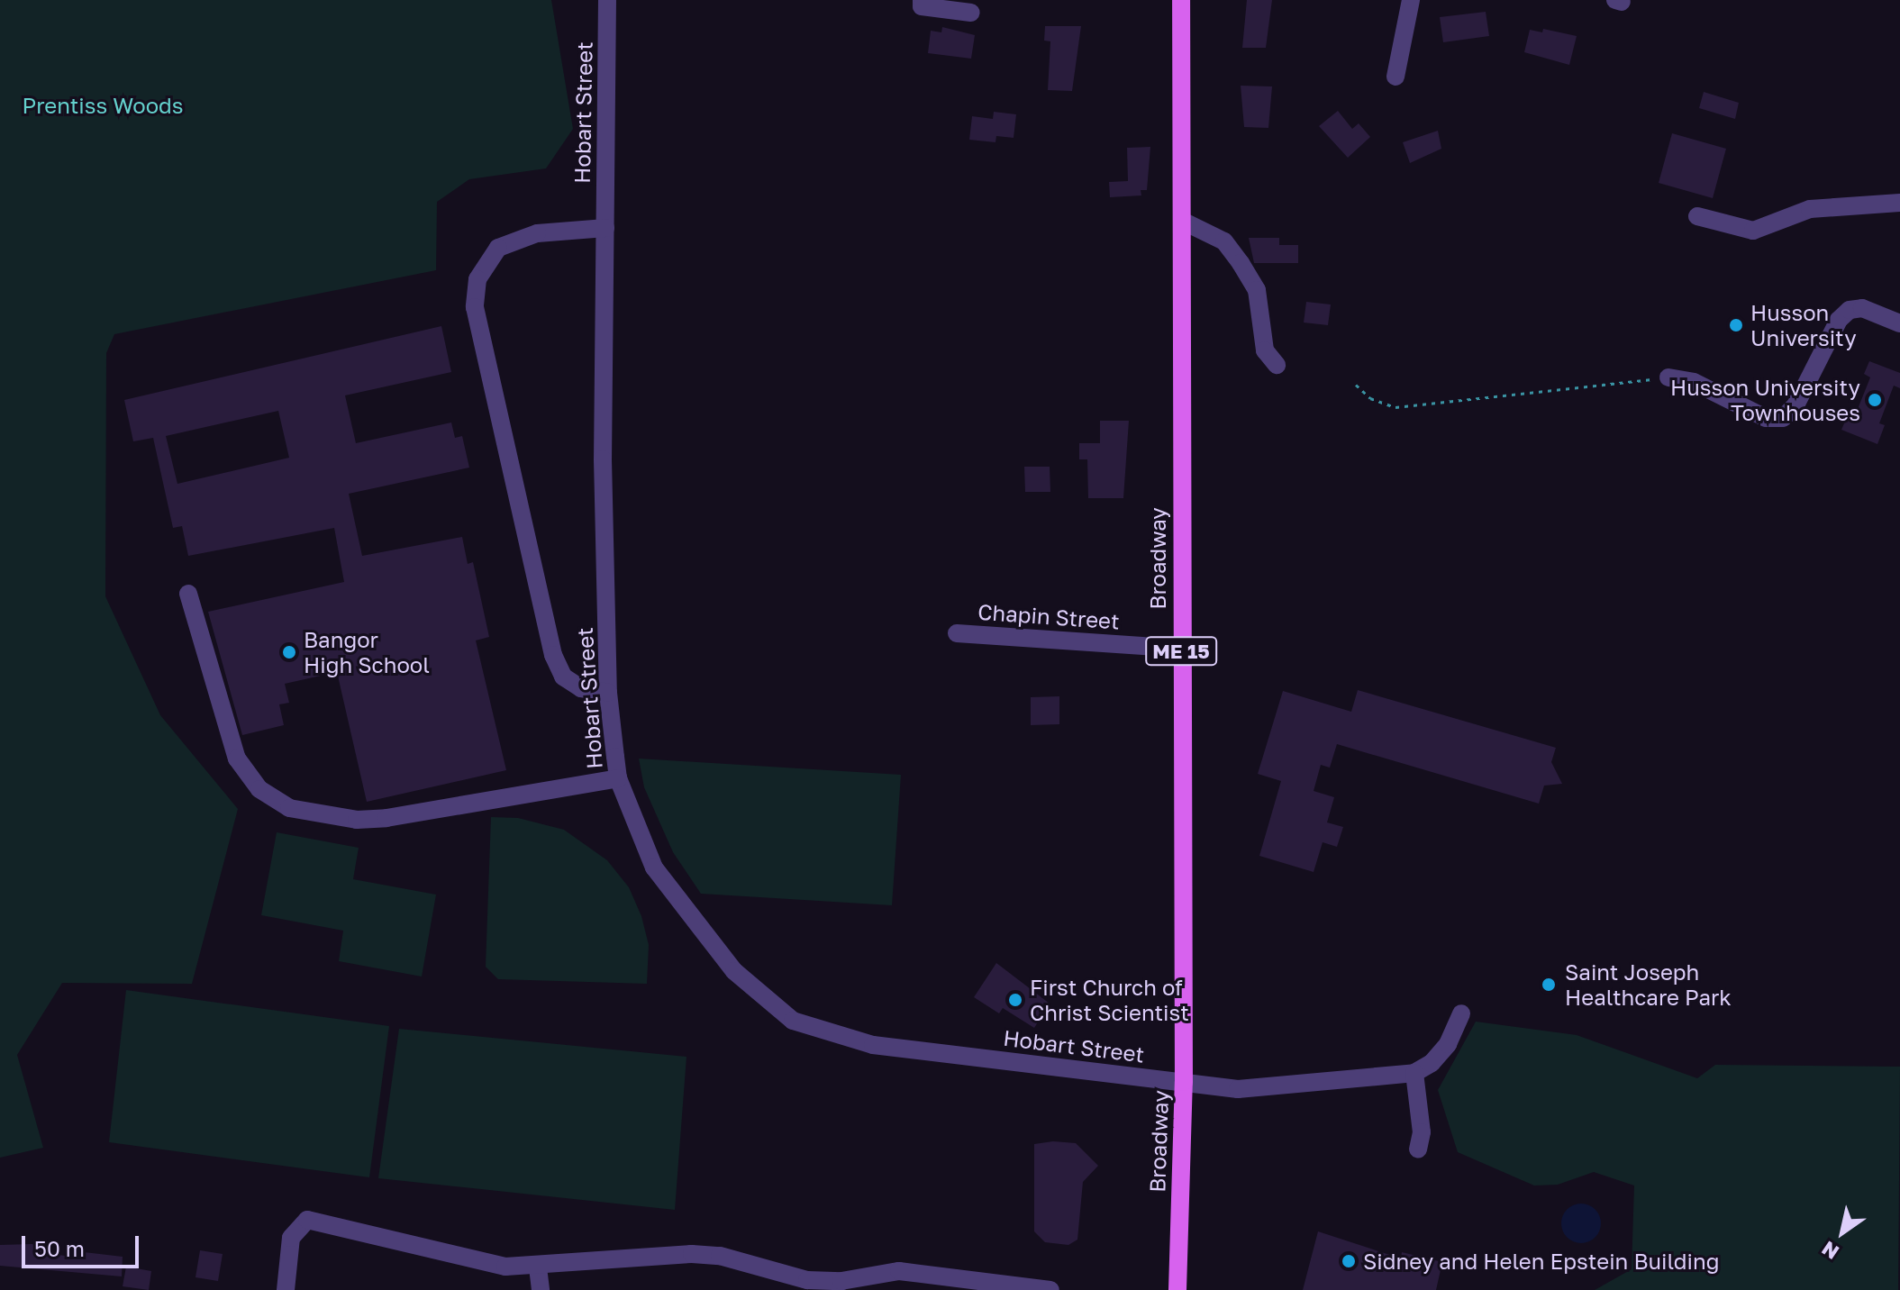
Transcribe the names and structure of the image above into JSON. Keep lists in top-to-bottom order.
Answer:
{
  "streets": {
    "main road": ["Broadway", "ME 15"],
    "street": ["Hobart Street", "Chapin Street"]
  },
  "crossings": [
    ["Hobart Street", "Broadway"],
    ["Broadway", "Chapin Street"]
  ],
  "parks": ["Prentiss Woods"],
  "places": [
    "Husson University",
    "Husson University Townhouses",
    "Bangor High School",
    "Saint Joseph Healthcare Park",
    "First Church of Christ Scientist",
    "Sidney and Helen Epstein Building"
  ],
  "scale_bar": "50 m",
  "north": "bottom left"
}
